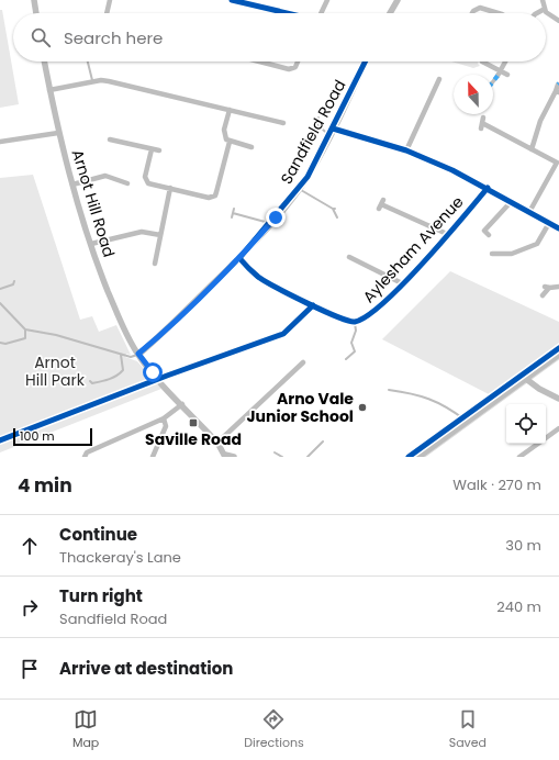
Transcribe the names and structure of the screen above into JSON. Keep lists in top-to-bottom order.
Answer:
{
  "streets": {
    "street": ["Sandfield Road", "Arnot Hill Road", "Aylesham Avenue"]
  },
  "crossings": [
    ["Sandfield Road", "Arnot Hill Road"]
  ],
  "parks": ["Arnot Hill Park"],
  "places": {
    "other": ["Arno Vale Junior School"],
    "transit": ["Saville Road"]
  },
  "scale_bar": "100 m",
  "north": "top",
  "page": {
    "search": "Search here",
    "scale": "100 m",
    "heading": ["4 min", "Walk · 270 m"],
    "list": [
      ["Continue", "Thackeray's Lane", "30 m"],
      ["Turn right", "Sandfield Road", "240 m"],
      "Arrive at destination"
    ],
    "nav": ["Map", "Directions", "Saved"]
  }
}
